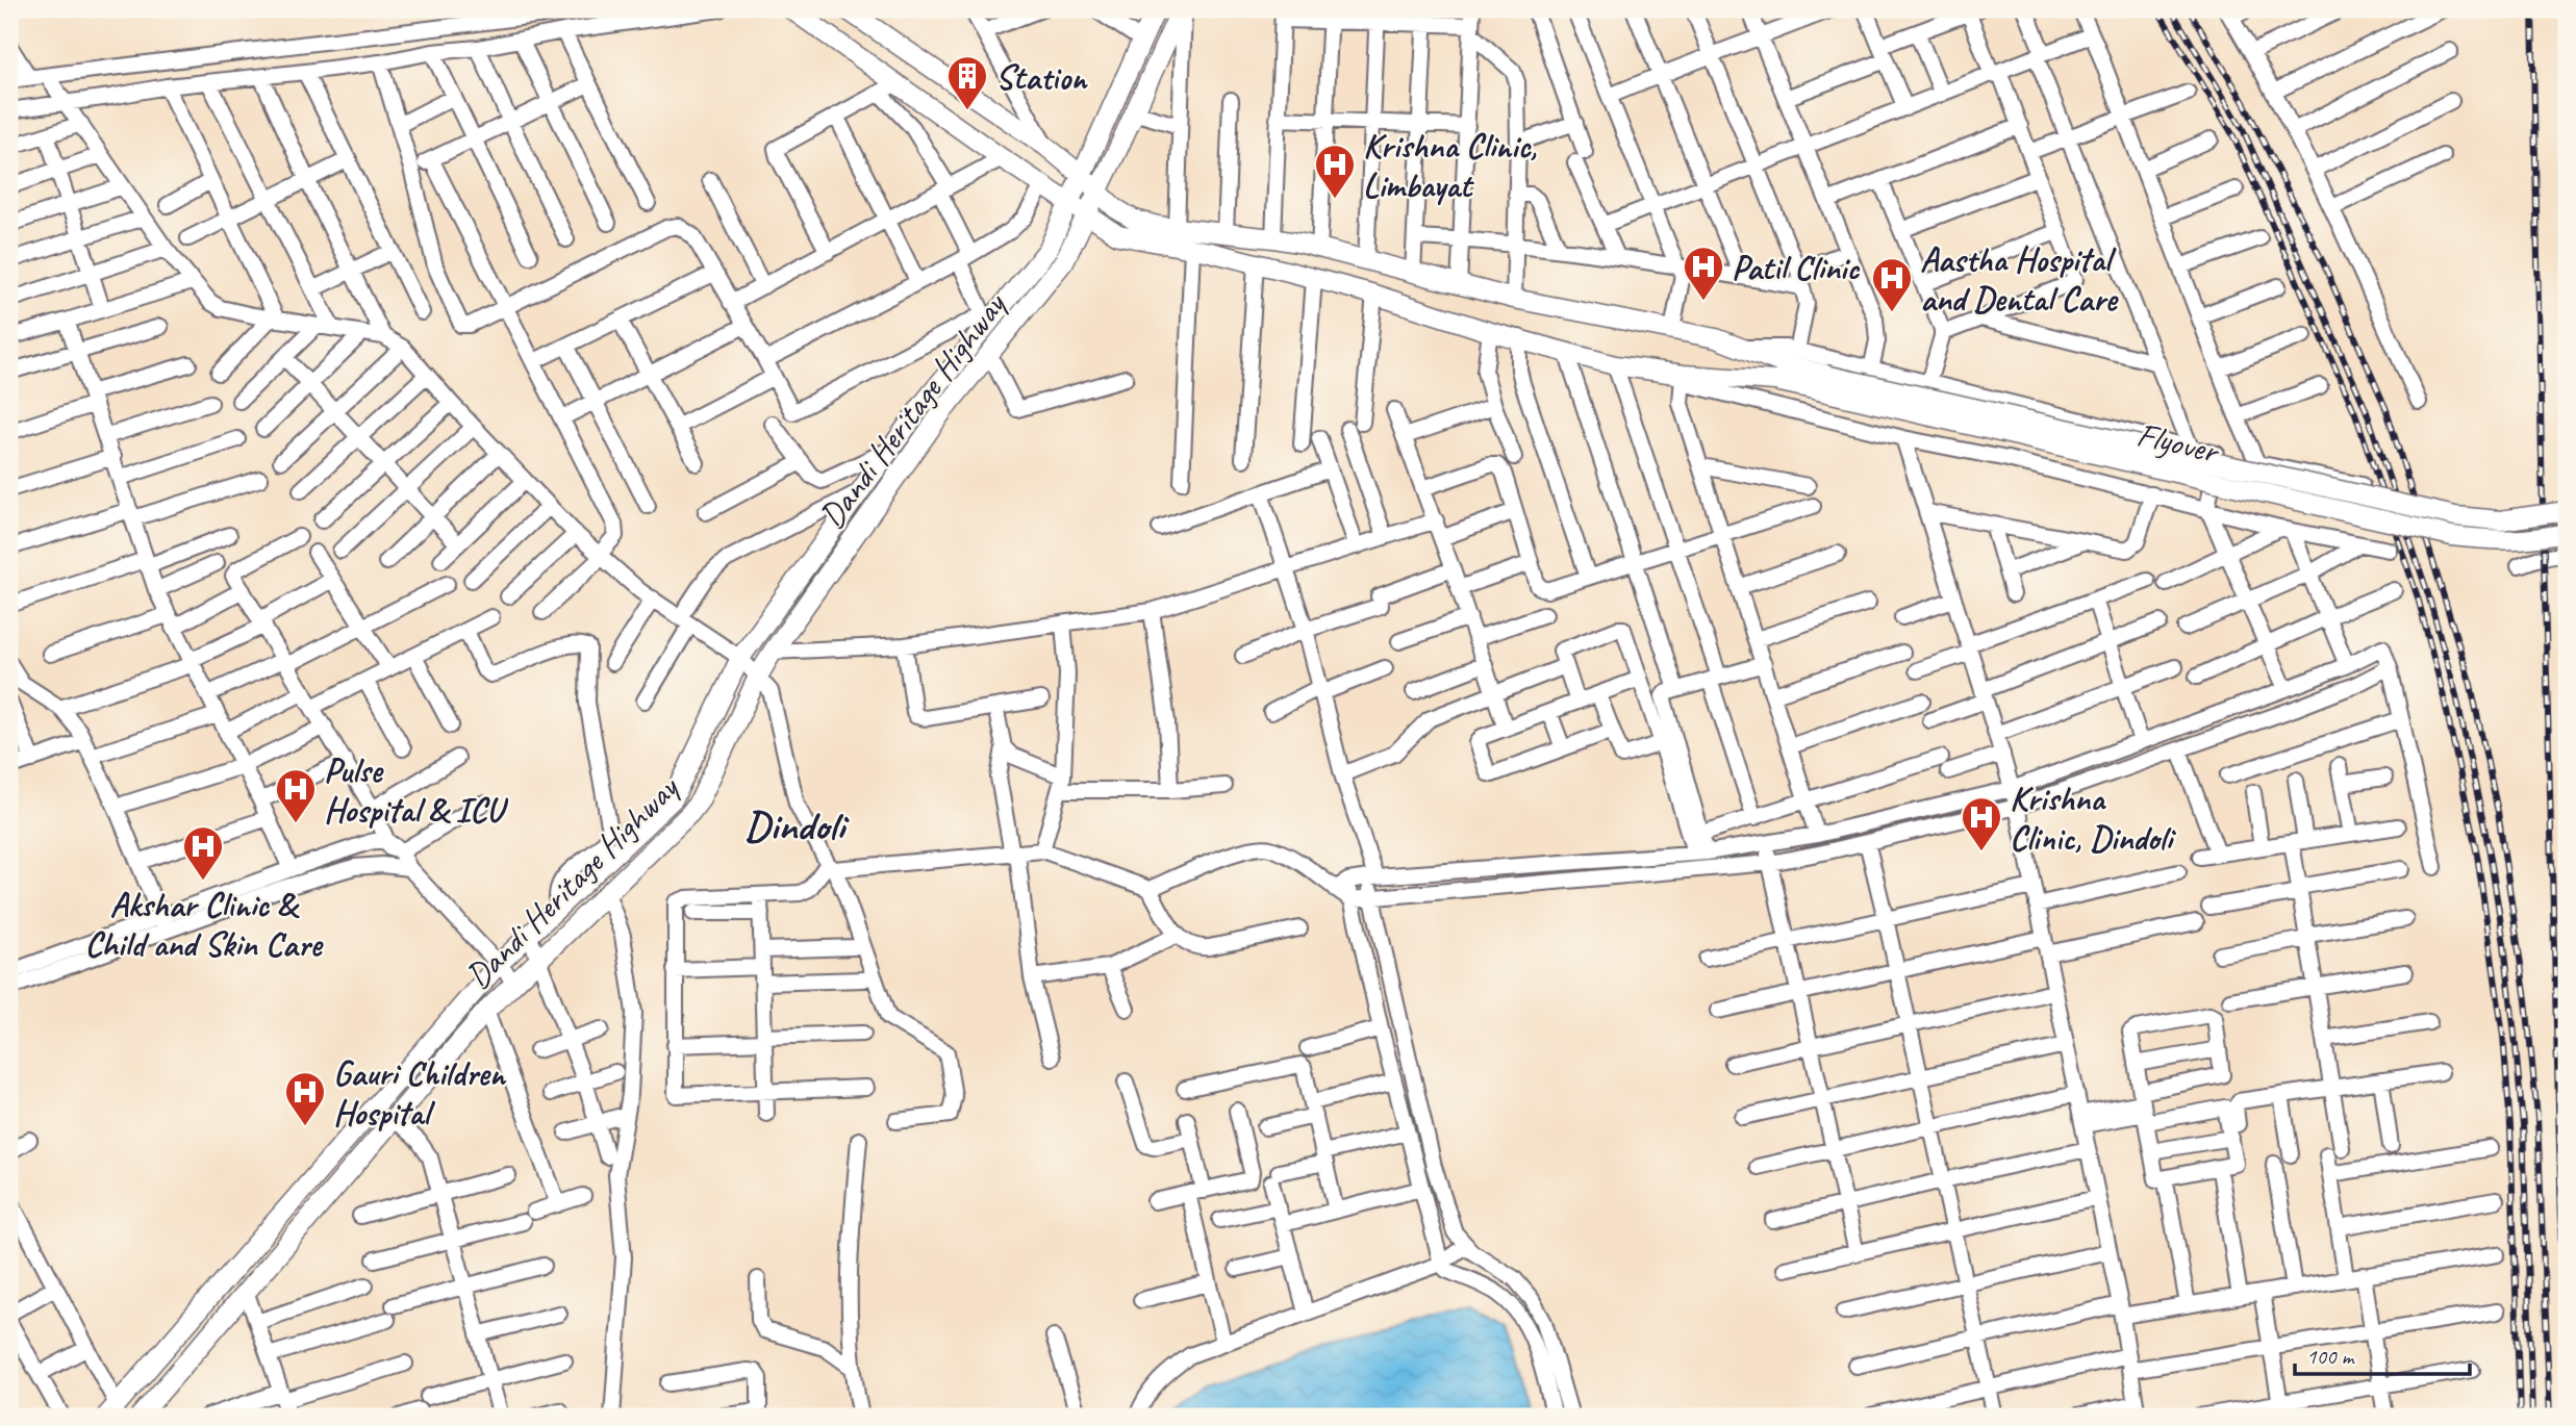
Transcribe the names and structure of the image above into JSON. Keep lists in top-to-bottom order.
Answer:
{
  "streets": {
    "main road": ["Dandi Heritage Highway", "Flyover"]
  },
  "districts": ["Dindoli"],
  "places": {
    "building": ["Station"],
    "hospital": [
      "Krishna Clinic, Limbayat",
      "Patil Clinic",
      "Aastha Hospital and Dental Care",
      "Pulse Hospital & ICU",
      "Krishna Clinic, Dindoli",
      "Akshar Clinic & Child and Skin Care",
      "Gauri Children Hospital"
    ]
  },
  "scale_bar": "100 m"
}
